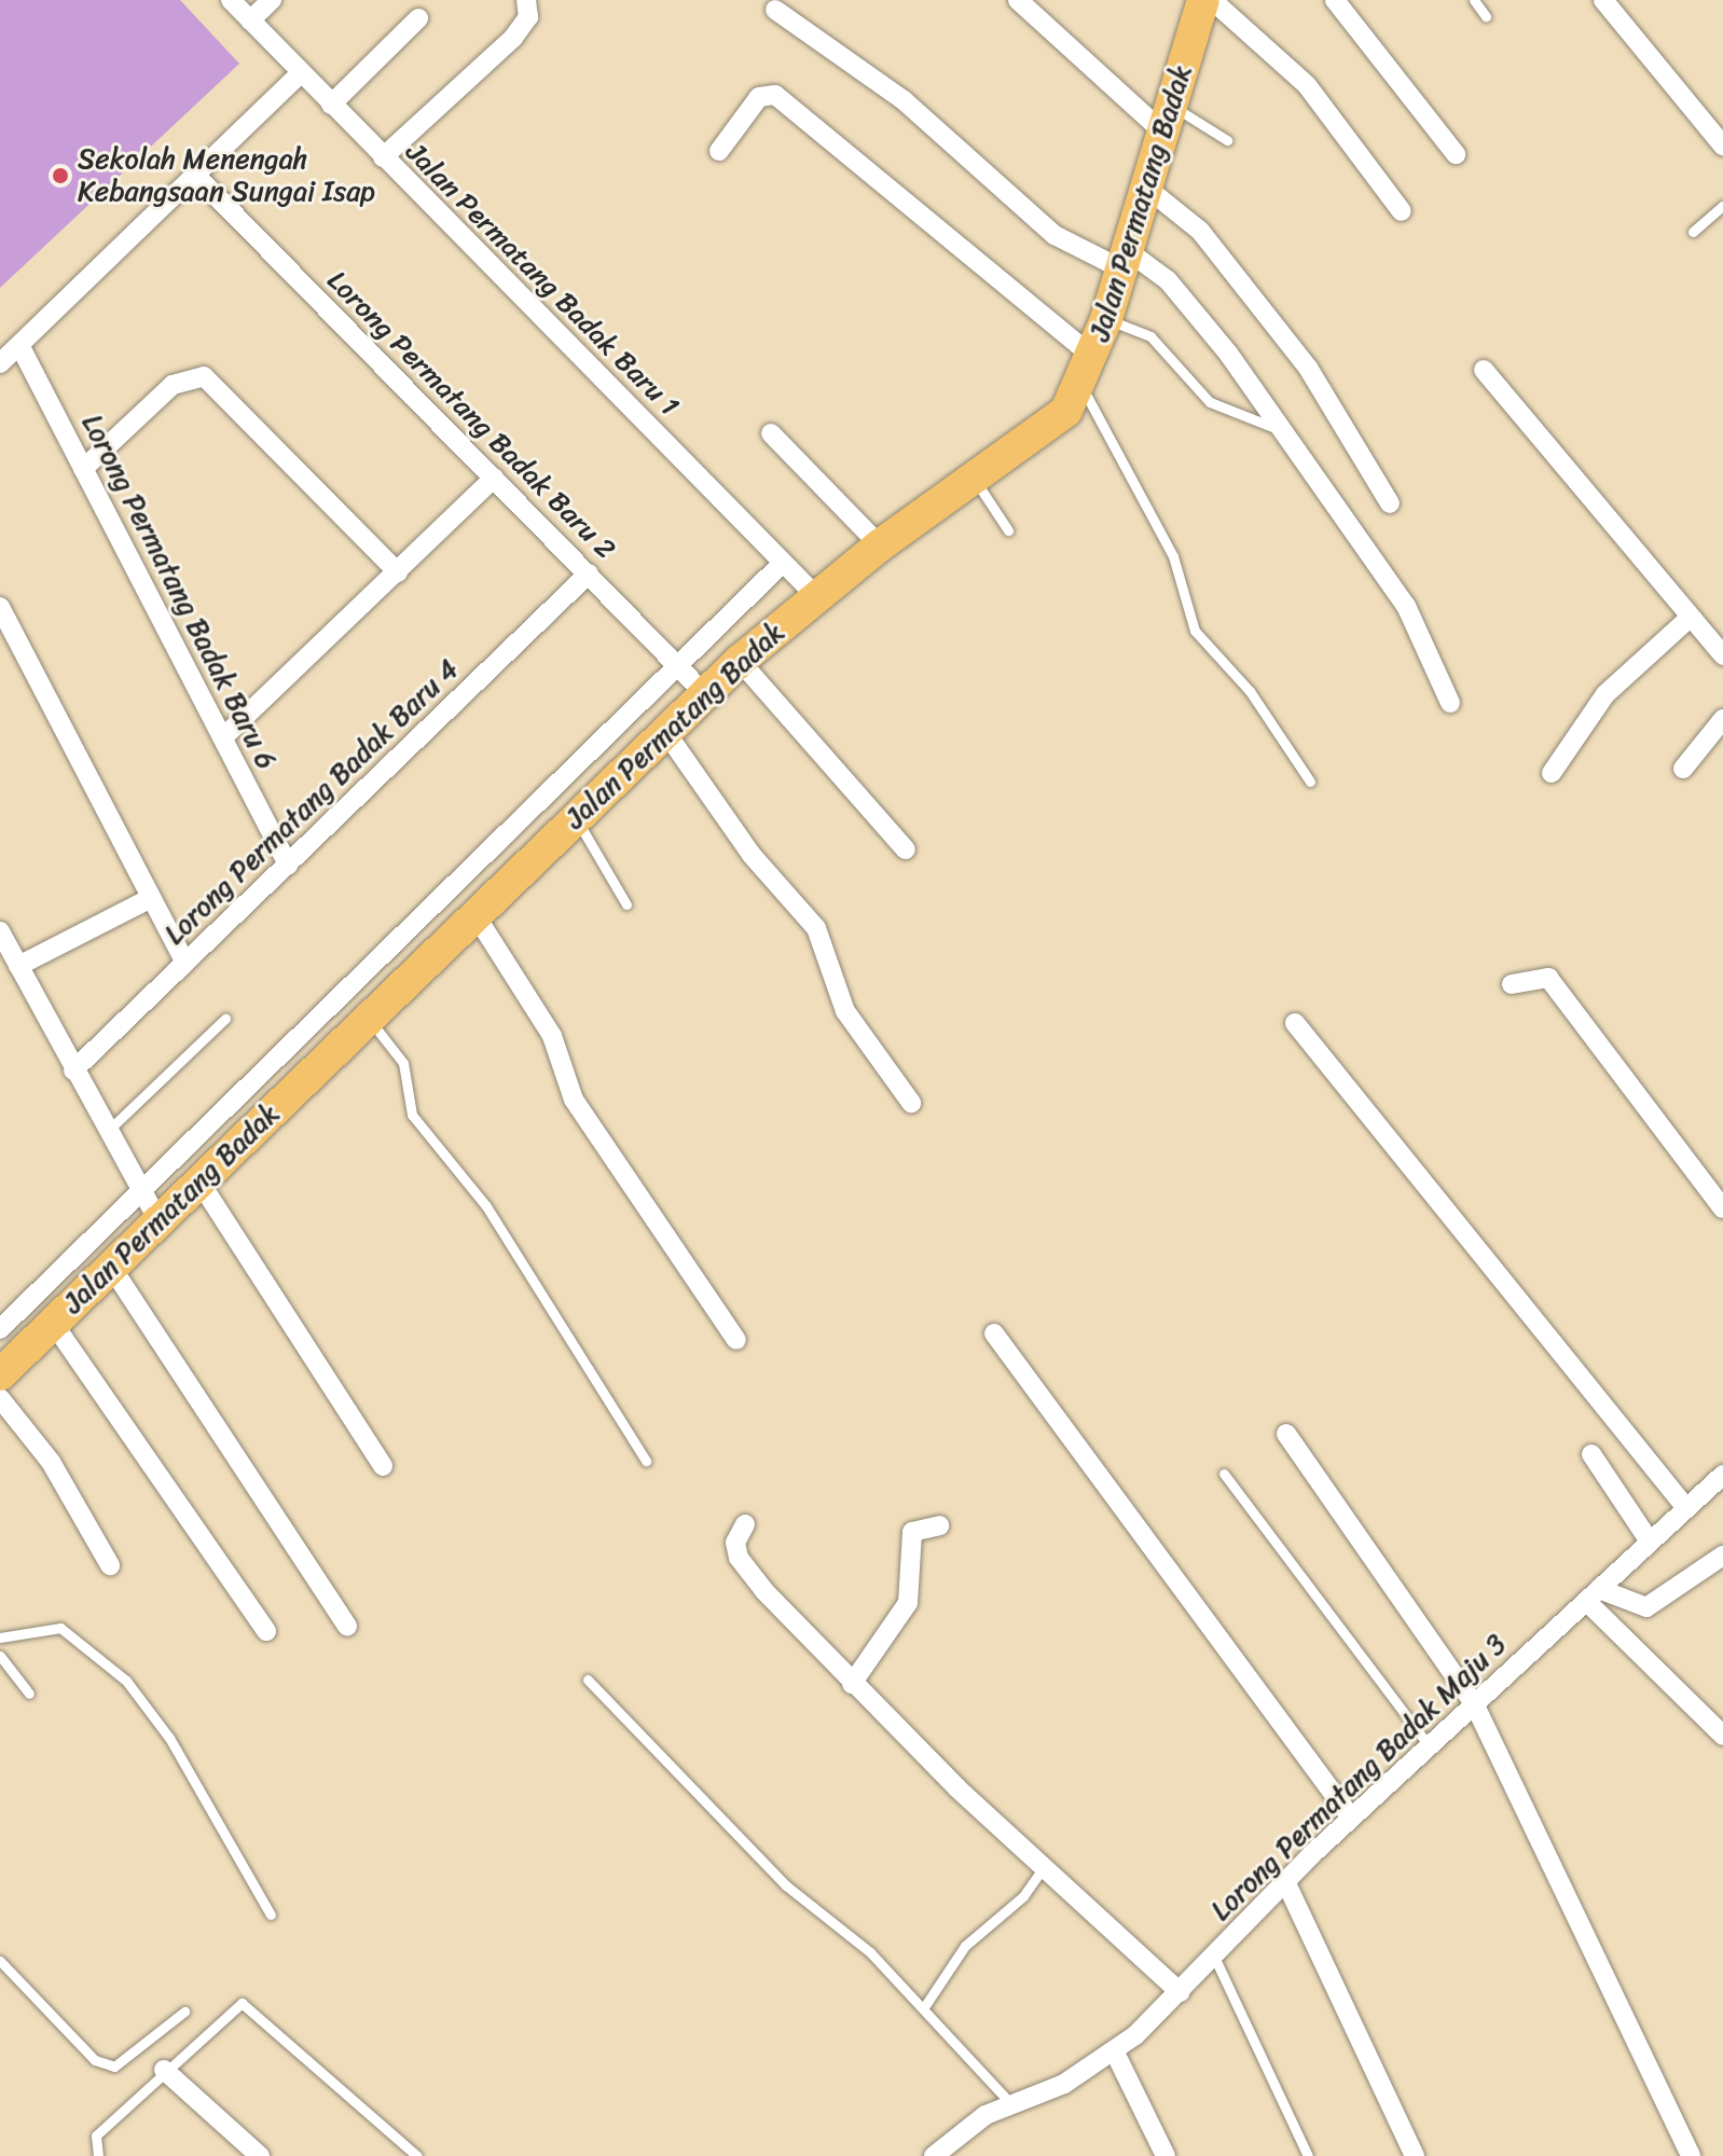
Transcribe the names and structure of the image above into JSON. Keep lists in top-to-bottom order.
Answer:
{
  "streets": {
    "main road": ["Jalan Permatang Badak"],
    "street": [
      "Jalan Permatang Badak Baru 1",
      "Lorong Permatang Badak Baru 2",
      "Lorong Permatang Badak Baru 6",
      "Lorong Permatang Badak Baru 4",
      "Lorong Permatang Badak Maju 3"
    ]
  },
  "crossings": [
    ["Jalan Permatang Badak", "Jalan Permatang Badak Baru 1"],
    ["Jalan Permatang Badak", "Lorong Permatang Badak Baru 2"],
    ["Lorong Permatang Badak Baru 2", "Lorong Permatang Badak Baru 4"],
    ["Lorong Permatang Badak Baru 6", "Lorong Permatang Badak Baru 4"]
  ],
  "places": ["Sekolah Menengah Kebangsaan Sungai Isap"]
}
